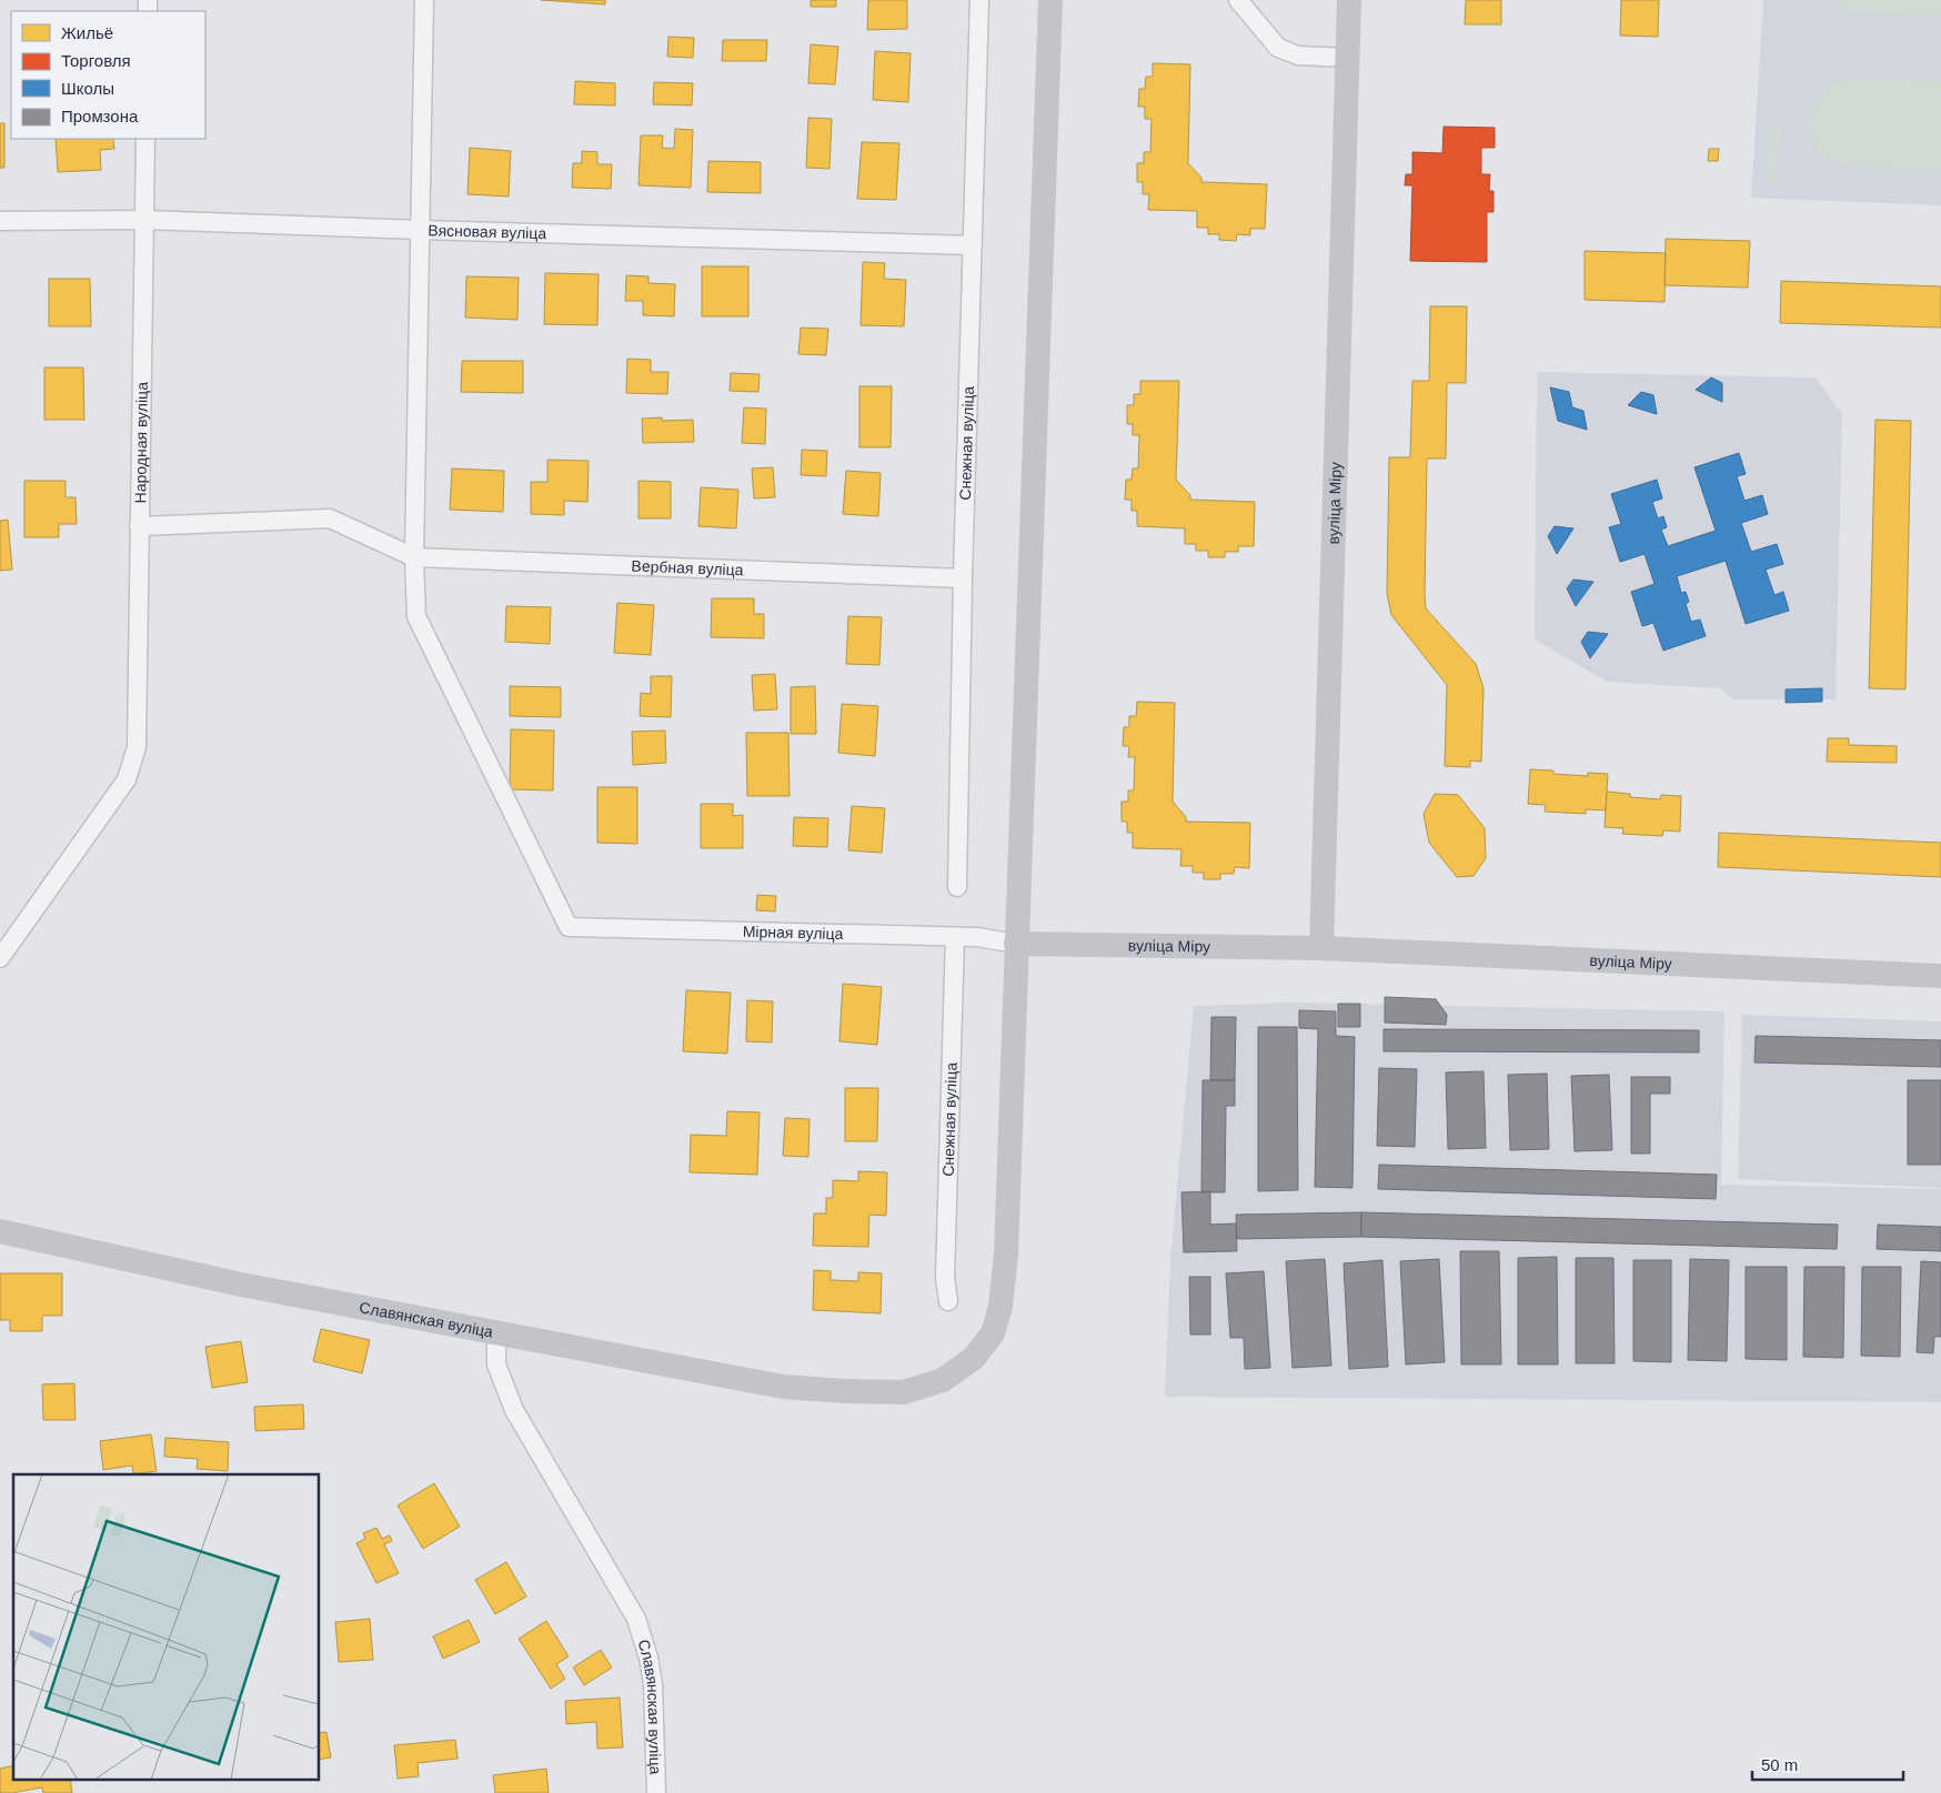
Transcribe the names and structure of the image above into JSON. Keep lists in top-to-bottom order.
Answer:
{
  "streets": {
    "street": [
      "Вясновая вуліца",
      "Народная вуліца",
      "Снежная вуліца",
      "вуліца Міру",
      "Вербная вуліца",
      "Мірная вуліца",
      "Славянская вуліца"
    ]
  },
  "crossings": [
    ["Вясновая вуліца", "Народная вуліца"],
    ["Вясновая вуліца", "Снежная вуліца"],
    ["Снежная вуліца", "Вербная вуліца"],
    ["Снежная вуліца", "Мірная вуліца"],
    ["вуліца Міру", "Мірная вуліца"],
    ["Вербная вуліца", "Мірная вуліца"]
  ],
  "legend": [
    "Жильё",
    "Торговля",
    "Школы",
    "Промзона"
  ],
  "scale_bar": "50 m"
}
